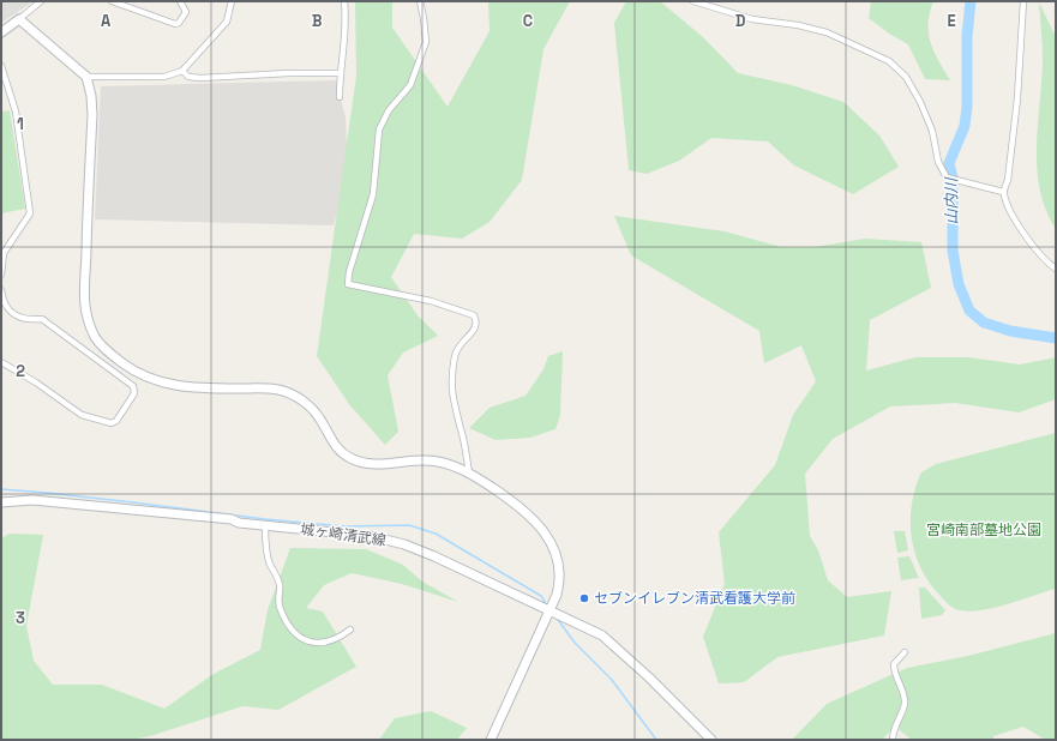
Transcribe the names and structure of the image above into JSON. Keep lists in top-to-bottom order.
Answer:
{
  "streets": {
    "street": ["城ヶ崎清武線"]
  },
  "water": ["山内川"],
  "parks": ["宮崎南部墓地公園"],
  "places": ["セブンイレブン清武看護大学前"],
  "grid": {
    "columns": [
      "A",
      "B",
      "C",
      "D",
      "E"
    ],
    "rows": ["1", "2", "3"]
  }
}
